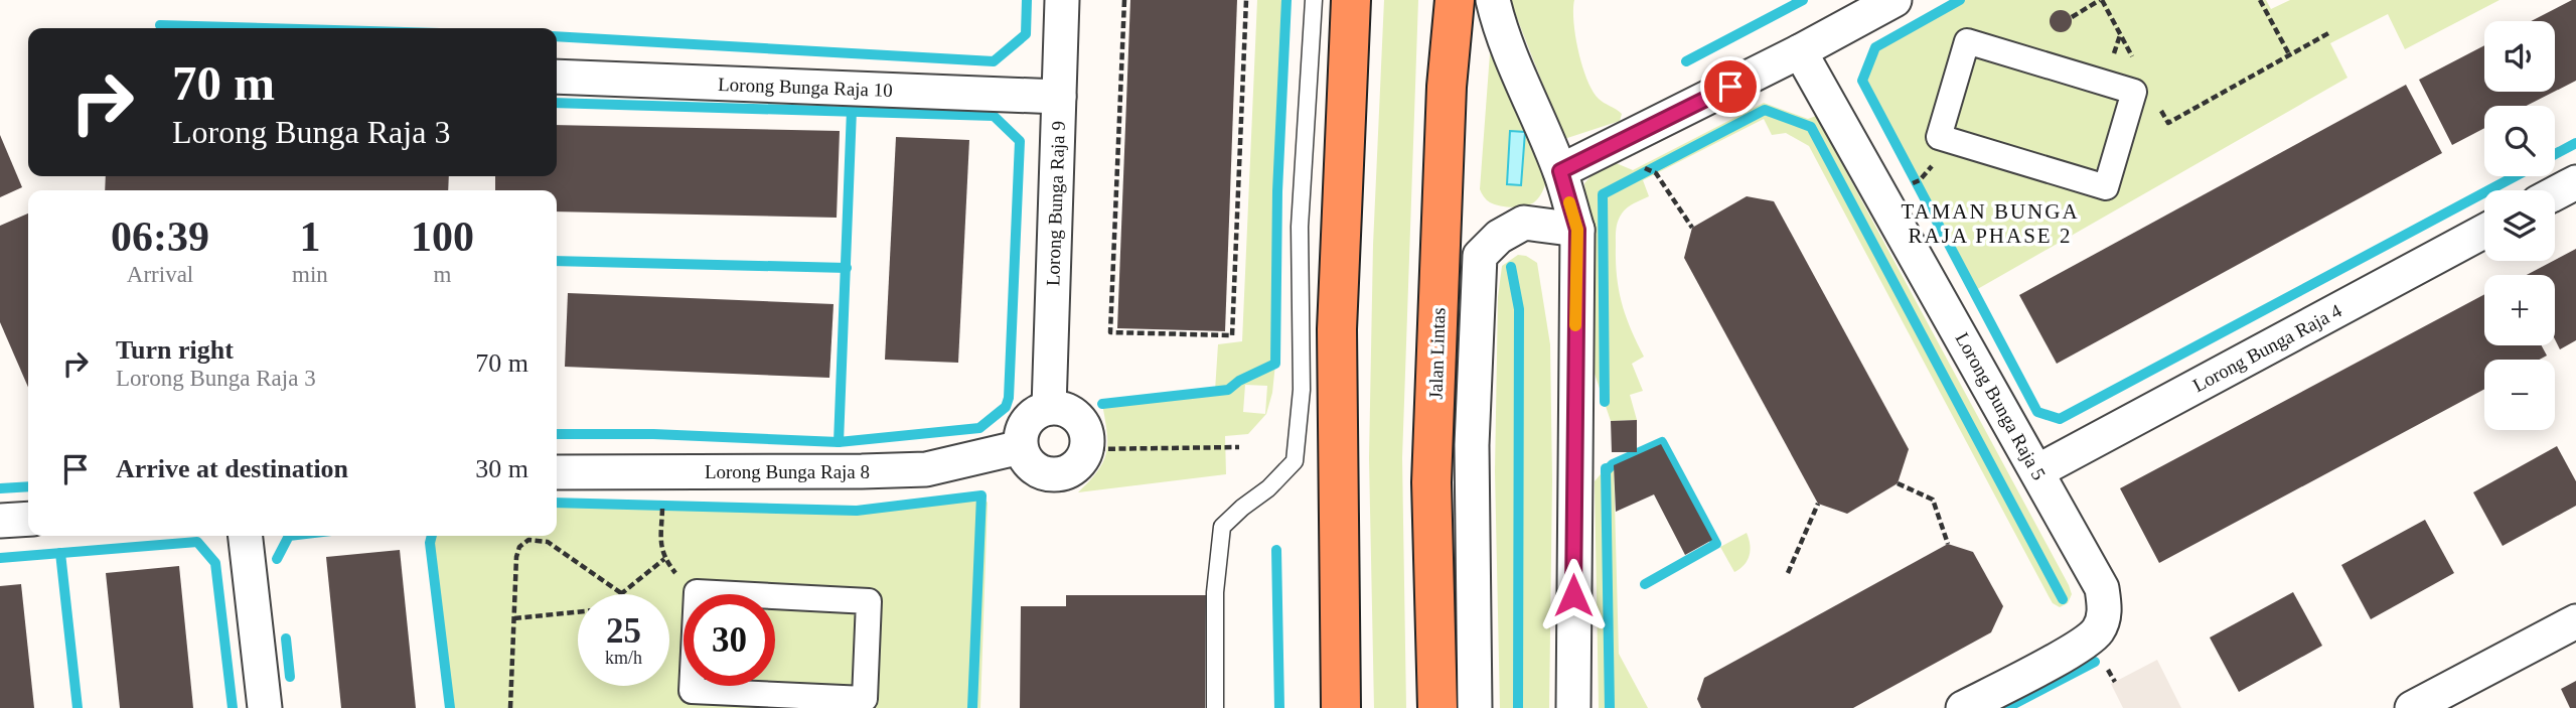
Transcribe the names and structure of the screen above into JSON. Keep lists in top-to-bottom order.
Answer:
{
  "streets": {
    "highway": ["Jalan Lintas"],
    "street": [
      "Lorong Bunga Raja 10",
      "Lorong Bunga Raja 9",
      "Lorong Bunga Raja 4",
      "Lorong Bunga Raja 5",
      "Lorong Bunga Raja 8"
    ]
  },
  "crossings": [
    ["Lorong Bunga Raja 10", "Lorong Bunga Raja 9"],
    ["Lorong Bunga Raja 9", "Lorong Bunga Raja 8"],
    ["Lorong Bunga Raja 4", "Lorong Bunga Raja 5"]
  ],
  "districts": ["TAMAN BUNGA RAJA PHASE 2"],
  "page": {
    "map_buttons": ["+", "−"],
    "turn": ["70 m", "Lorong Bunga Raja 3"],
    "eta": [
      "06:39",
      "Arrival",
      "1",
      "min",
      "100",
      "m"
    ],
    "list": [
      {
        "name": "Turn right",
        "note": "Lorong Bunga Raja 3",
        "value": "70 m"
      },
      {
        "name": "Arrive at destination",
        "value": "30 m"
      }
    ],
    "speed": "25 km/h",
    "limit": "30"
  }
}
